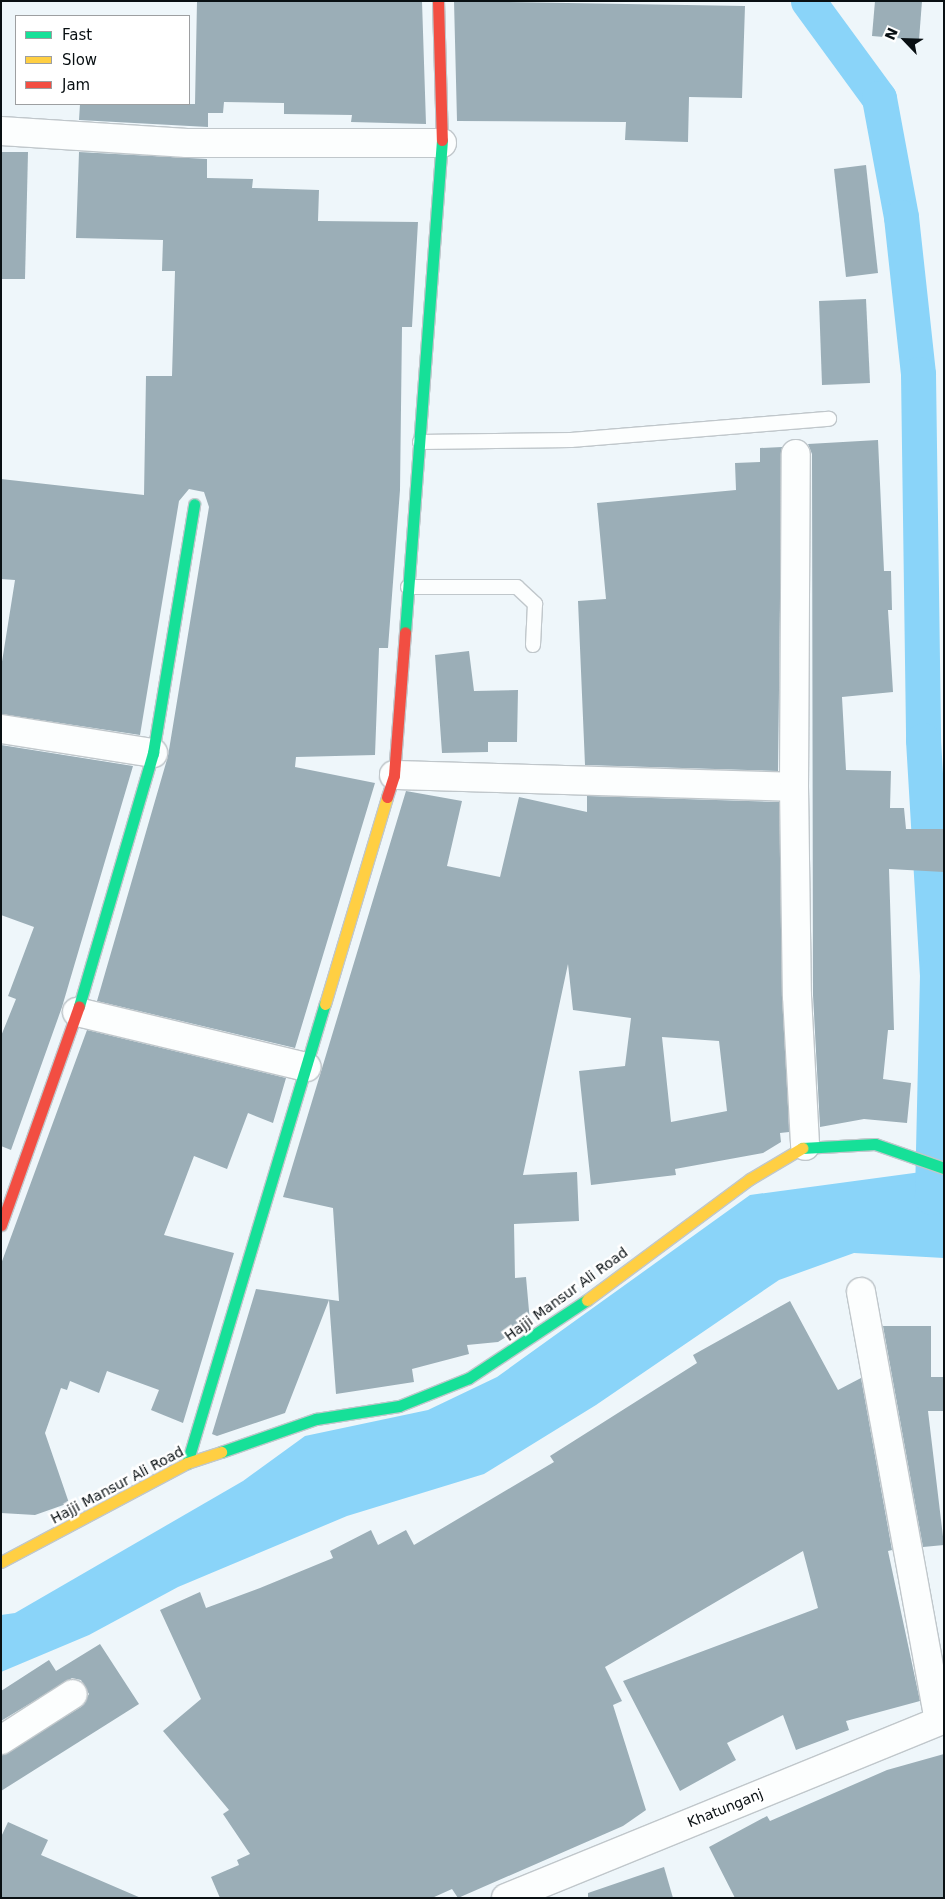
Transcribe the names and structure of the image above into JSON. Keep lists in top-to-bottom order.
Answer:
{
  "streets": {
    "street": ["Hajji Mansur Ali Road", "Khatunganj"]
  },
  "legend": ["Fast", "Slow", "Jam"],
  "north": "top left"
}
